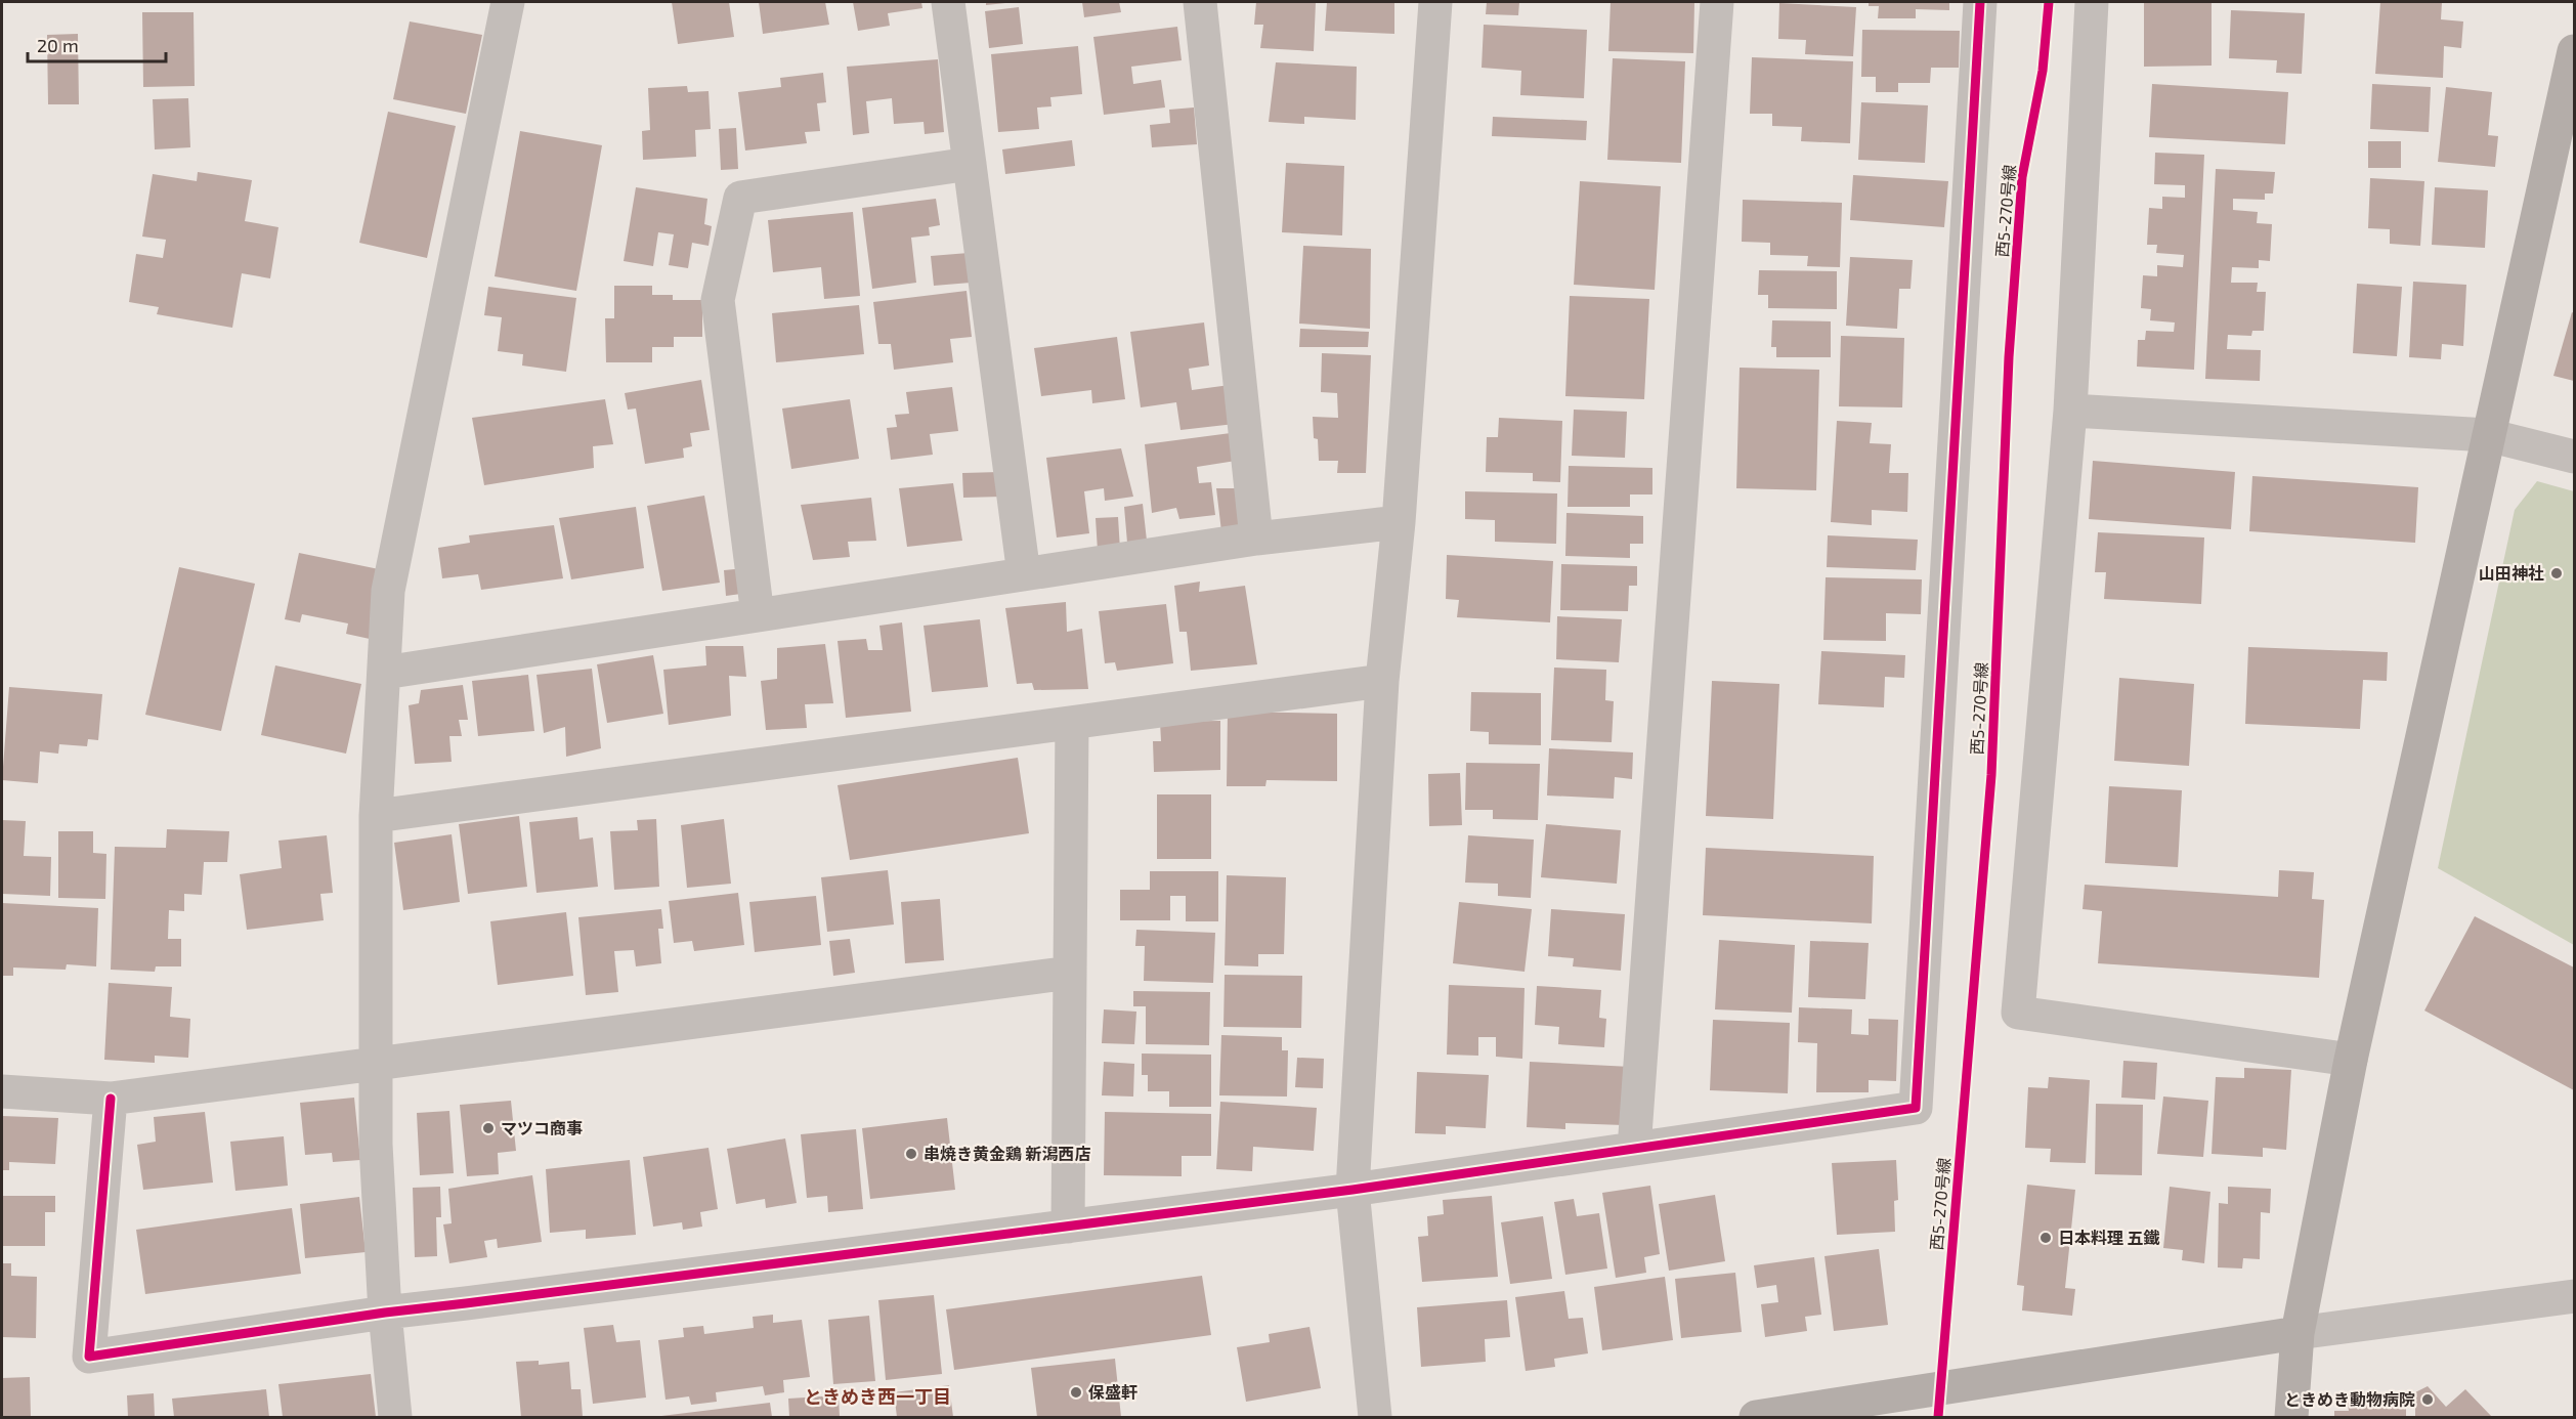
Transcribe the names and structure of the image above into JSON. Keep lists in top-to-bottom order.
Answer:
{
  "streets": {
    "cycle path": ["西5-270号線"]
  },
  "districts": ["ときめき西一丁目"],
  "places": [
    "山田神社",
    "マツコ商事",
    "串焼き黄金鶏 新潟西店",
    "日本料理 五鐵",
    "保盛軒",
    "ときめき動物病院"
  ],
  "scale_bar": "20 m"
}
